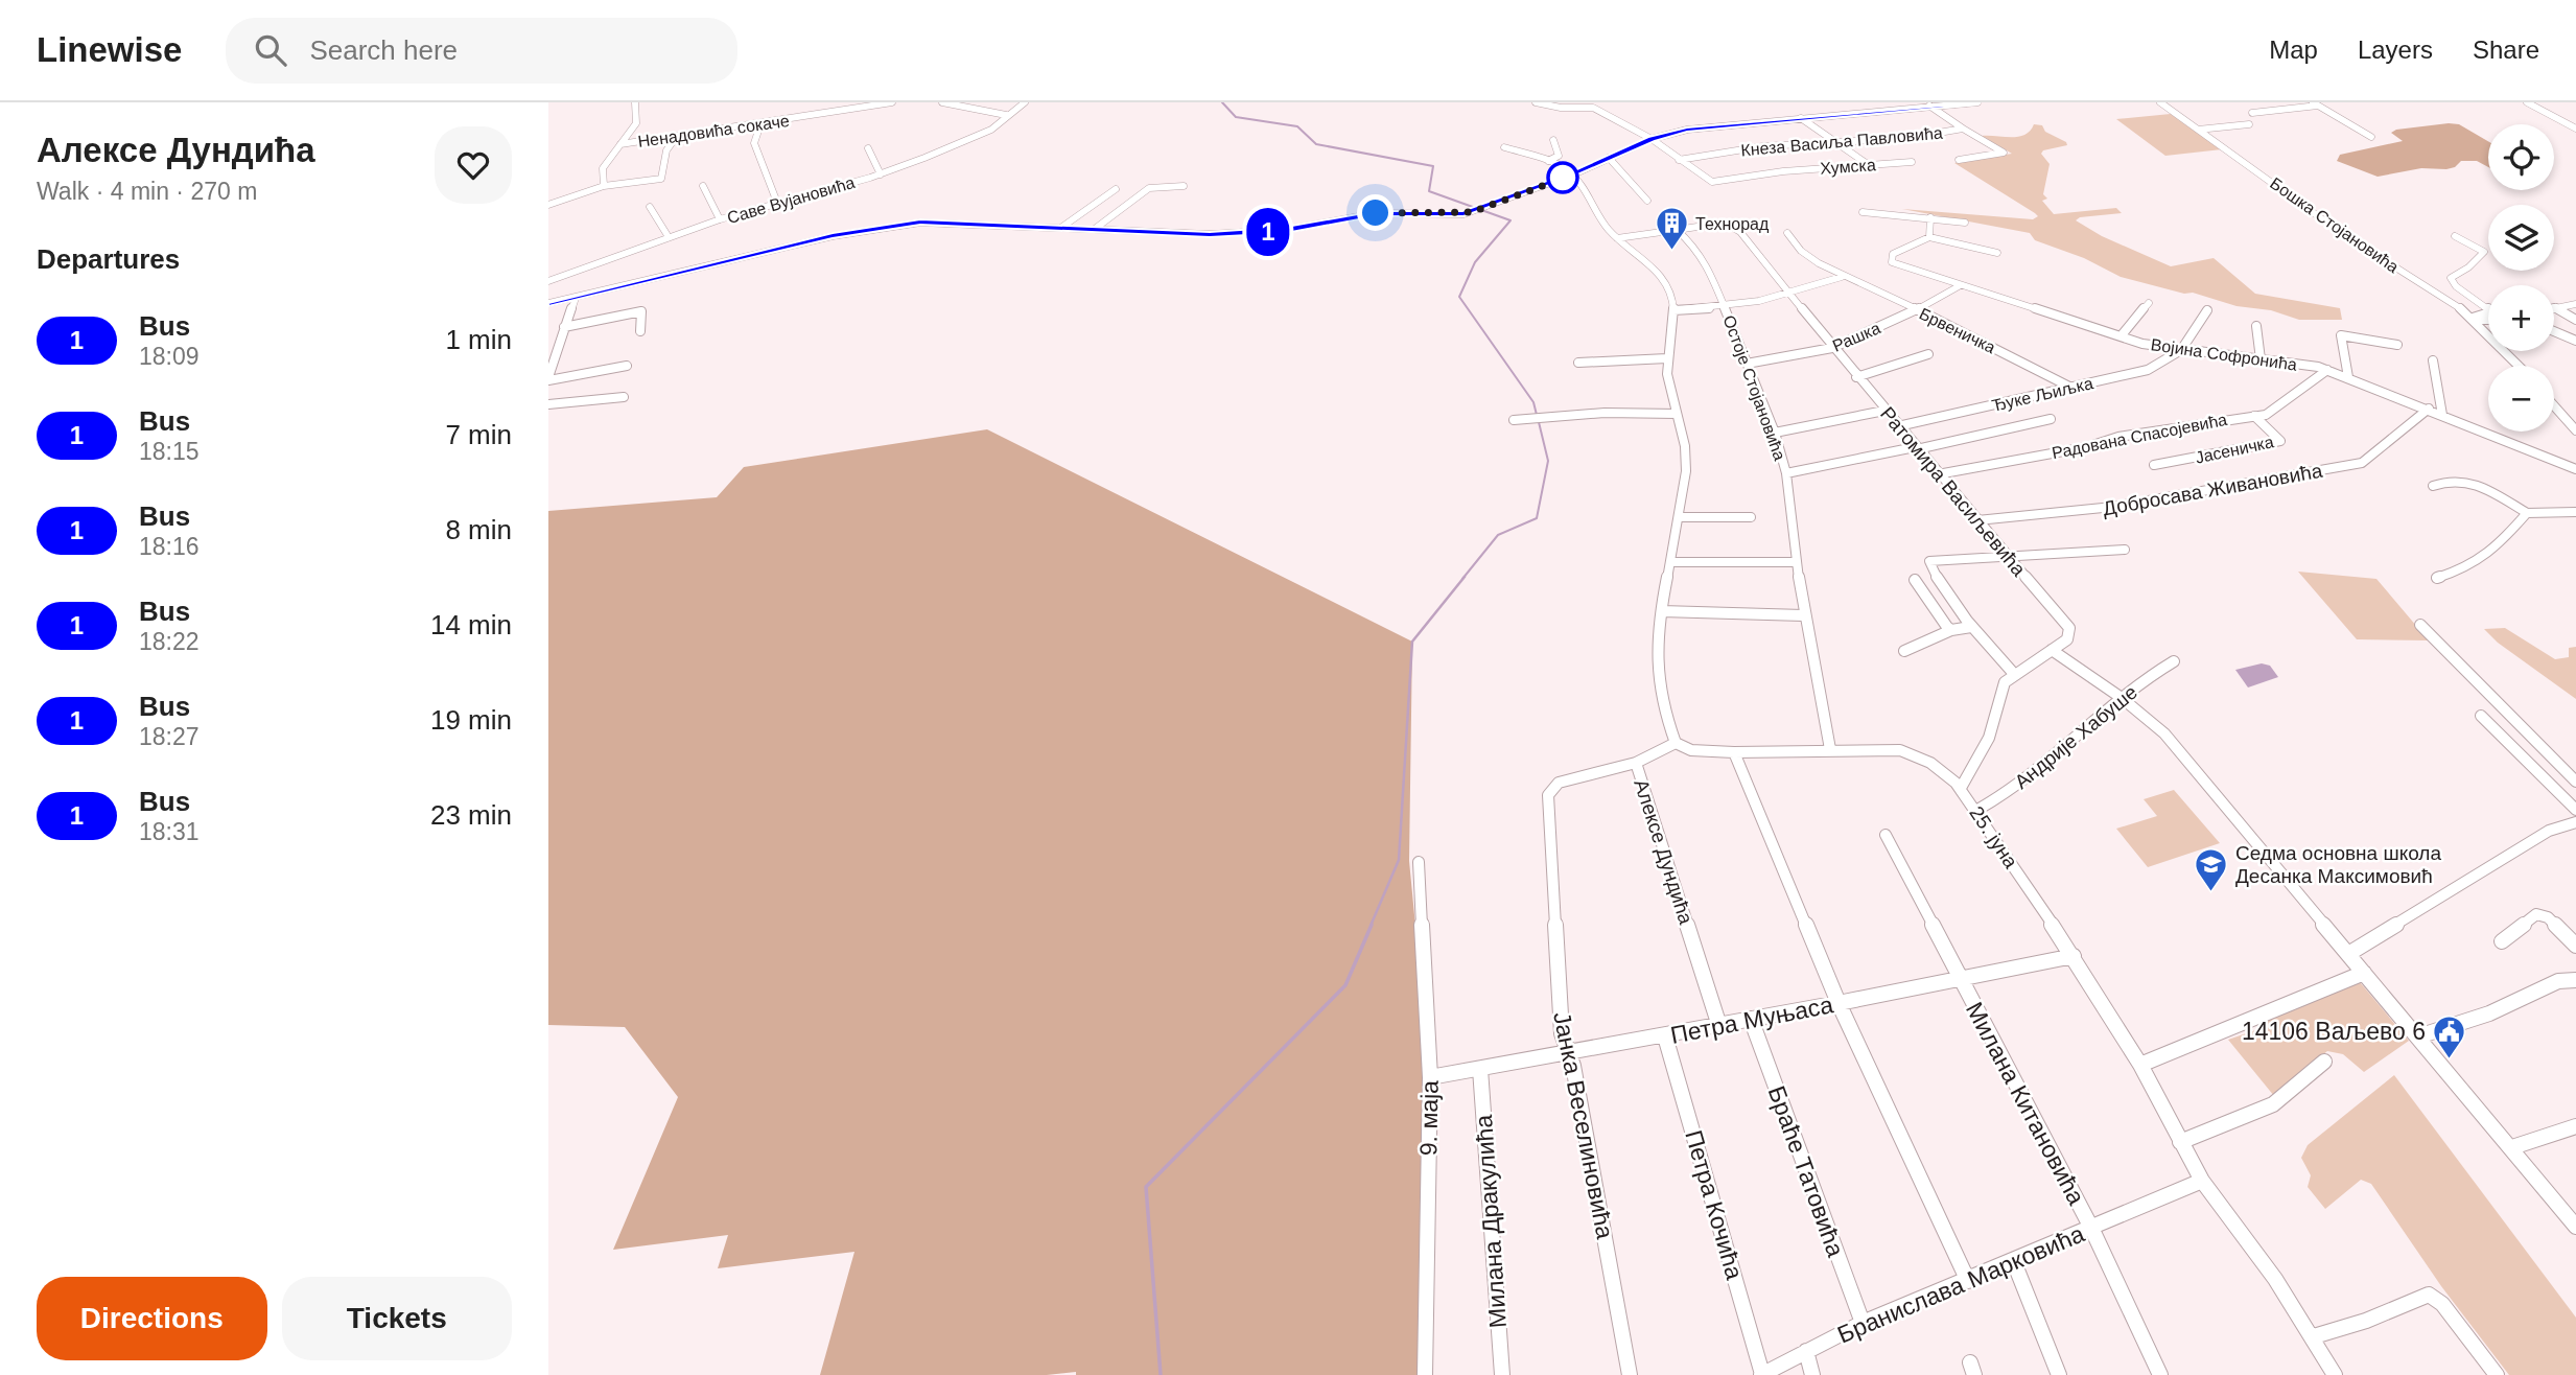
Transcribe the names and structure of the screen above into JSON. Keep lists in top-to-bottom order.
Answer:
{
  "streets": {
    "street": [
      "Ненадовића сокаче",
      "Кнеза Васиља Павловића",
      "Хумска",
      "Саве Вујановића",
      "Бошка Стојановића",
      "Брвеничка",
      "Рашка",
      "Војина Софронића",
      "Остоје Стојановића",
      "Ђуке Љиљка",
      "Радована Спасојевића",
      "Јасеничка",
      "Добросава Живановића",
      "Ратомира Васиљевића",
      "Андрије Хабуше",
      "25. јуна",
      "Алексе Дундића",
      "Петра Муњаса",
      "Милана Китановића",
      "9. маја",
      "Јанка Веселиновића",
      "Браће Татовића",
      "Петра Кочића",
      "Милана Дракулића",
      "Бранислава Марковића"
    ]
  },
  "crossings": [
    ["Кнеза Васиља Павловића", "Хумска"],
    ["Брвеничка", "Рашка"],
    ["Брвеничка", "Ђуке Љиљка"],
    ["Рашка", "Војина Софронића"],
    ["Рашка", "Остоје Стојановића"],
    ["Рашка", "Ратомира Васиљевића"],
    ["Војина Софронића", "Ђуке Љиљка"],
    ["Војина Софронића", "Радована Спасојевића"],
    ["Војина Софронића", "Добросава Живановића"],
    ["Остоје Стојановића", "Ратомира Васиљевића"],
    ["Остоје Стојановића", "25. јуна"],
    ["Ђуке Љиљка", "Ратомира Васиљевића"],
    ["Радована Спасојевића", "Јасеничка"],
    ["Радована Спасојевића", "Ратомира Васиљевића"],
    ["Добросава Живановића", "Ратомира Васиљевића"],
    ["Андрије Хабуше", "25. јуна"],
    ["25. јуна", "Алексе Дундића"],
    ["25. јуна", "Петра Муњаса"],
    ["25. јуна", "Бранислава Марковића"],
    ["Алексе Дундића", "Петра Муњаса"],
    ["Алексе Дундића", "Јанка Веселиновића"],
    ["Петра Муњаса", "Милана Китановића"],
    ["Петра Муњаса", "9. маја"],
    ["Петра Муњаса", "Јанка Веселиновића"],
    ["Петра Муњаса", "Браће Татовића"],
    ["Петра Муњаса", "Петра Кочића"],
    ["Петра Муњаса", "Милана Дракулића"],
    ["Милана Китановића", "Бранислава Марковића"],
    ["Браће Татовића", "Бранислава Марковића"],
    ["Петра Кочића", "Бранислава Марковића"]
  ],
  "places": {
    "building": ["Технорад"],
    "school or university": ["Седма основна школа Десанка Максимовић"],
    "public building": ["14106 Ваљево 6"]
  },
  "lines": ["bus line 1"],
  "page": {
    "header": "Linewise",
    "search": "Search here",
    "nav": ["Map", "Layers", "Share"],
    "heading": [
      ["Алексе Дундића", "Walk · 4 min · 270 m"],
      "Departures"
    ],
    "on_map": "1",
    "map_buttons": ["+", "−"],
    "list": [
      {
        "mark": "1",
        "name": "Bus",
        "note": "18:09",
        "value": "1 min"
      },
      {
        "mark": "1",
        "name": "Bus",
        "note": "18:15",
        "value": "7 min"
      },
      {
        "mark": "1",
        "name": "Bus",
        "note": "18:16",
        "value": "8 min"
      },
      {
        "mark": "1",
        "name": "Bus",
        "note": "18:22",
        "value": "14 min"
      },
      {
        "mark": "1",
        "name": "Bus",
        "note": "18:27",
        "value": "19 min"
      },
      {
        "mark": "1",
        "name": "Bus",
        "note": "18:31",
        "value": "23 min"
      }
    ],
    "buttons": ["Directions", "Tickets"]
  }
}
